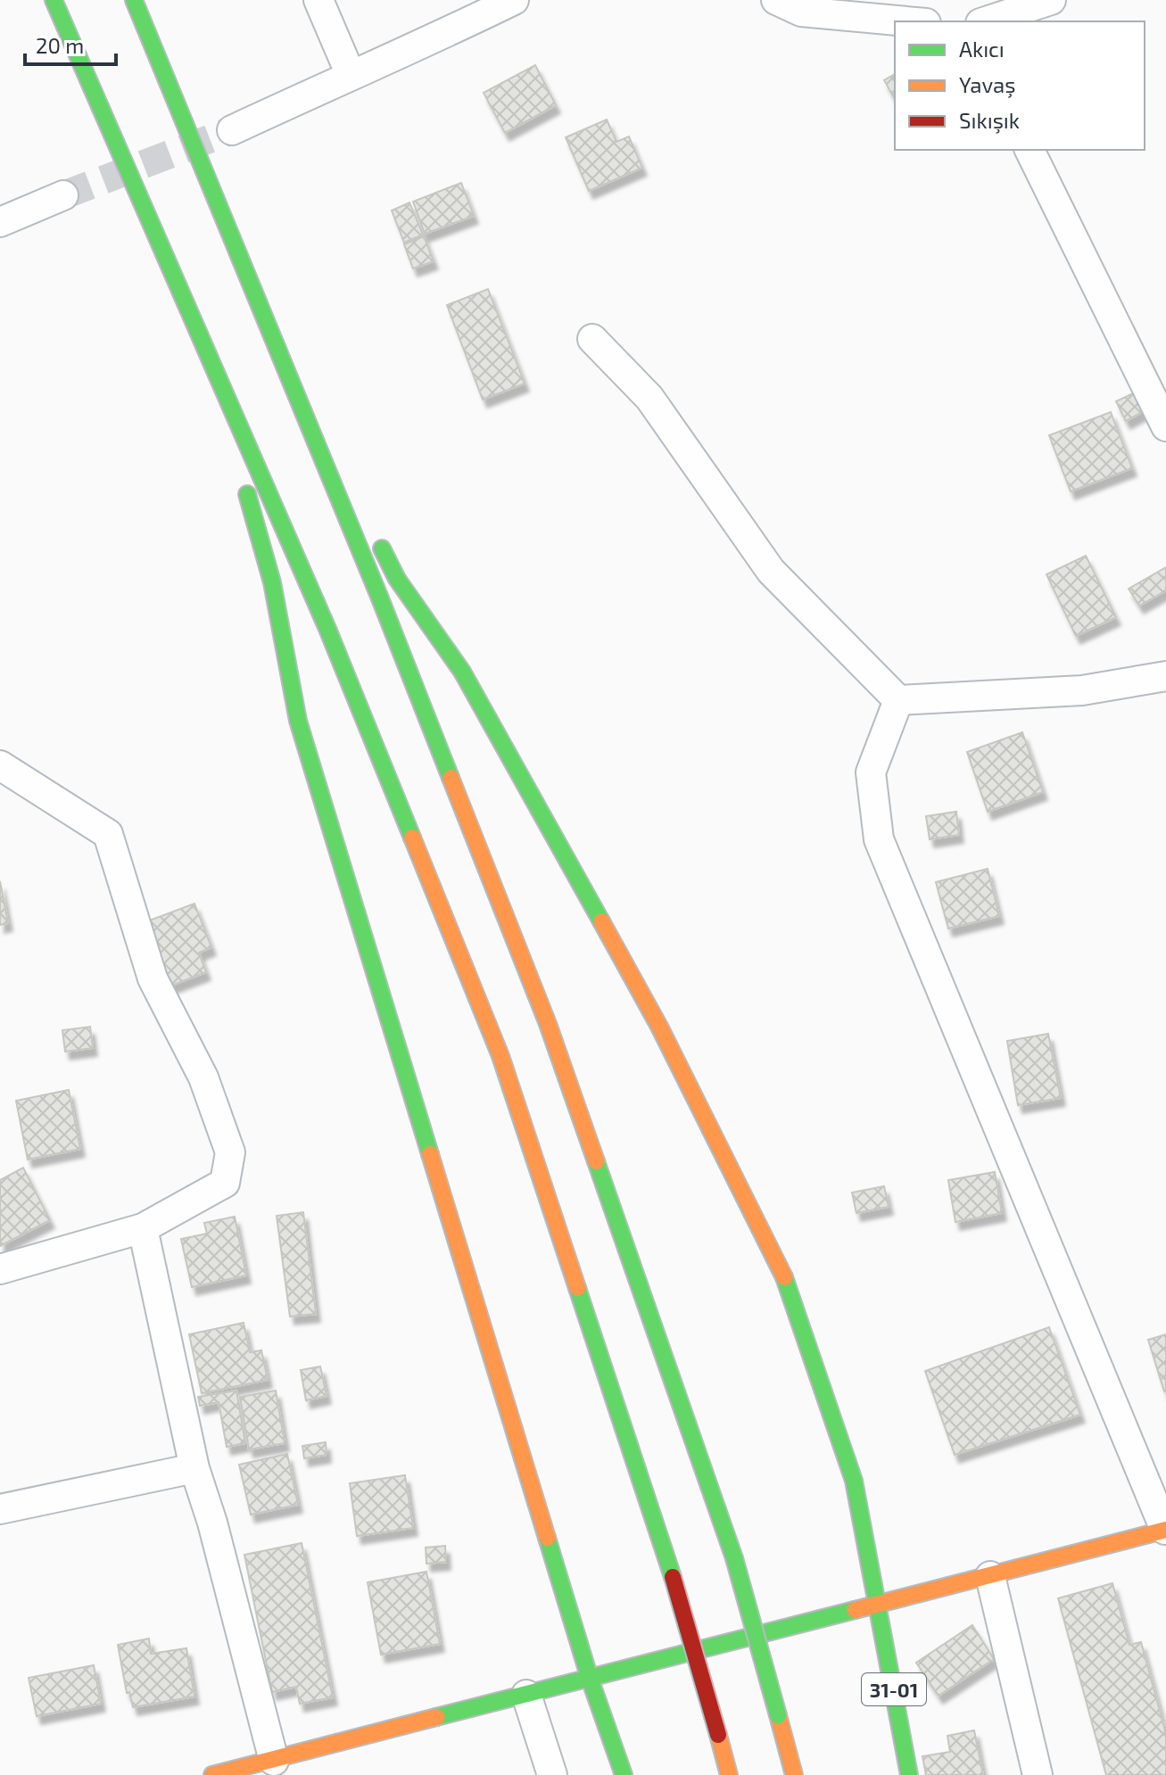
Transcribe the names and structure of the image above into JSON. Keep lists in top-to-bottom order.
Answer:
{
  "streets": {
    "main road": ["31-01"]
  },
  "legend": ["Akıcı", "Yavaş", "Sıkışık"],
  "scale_bar": "20 m"
}
